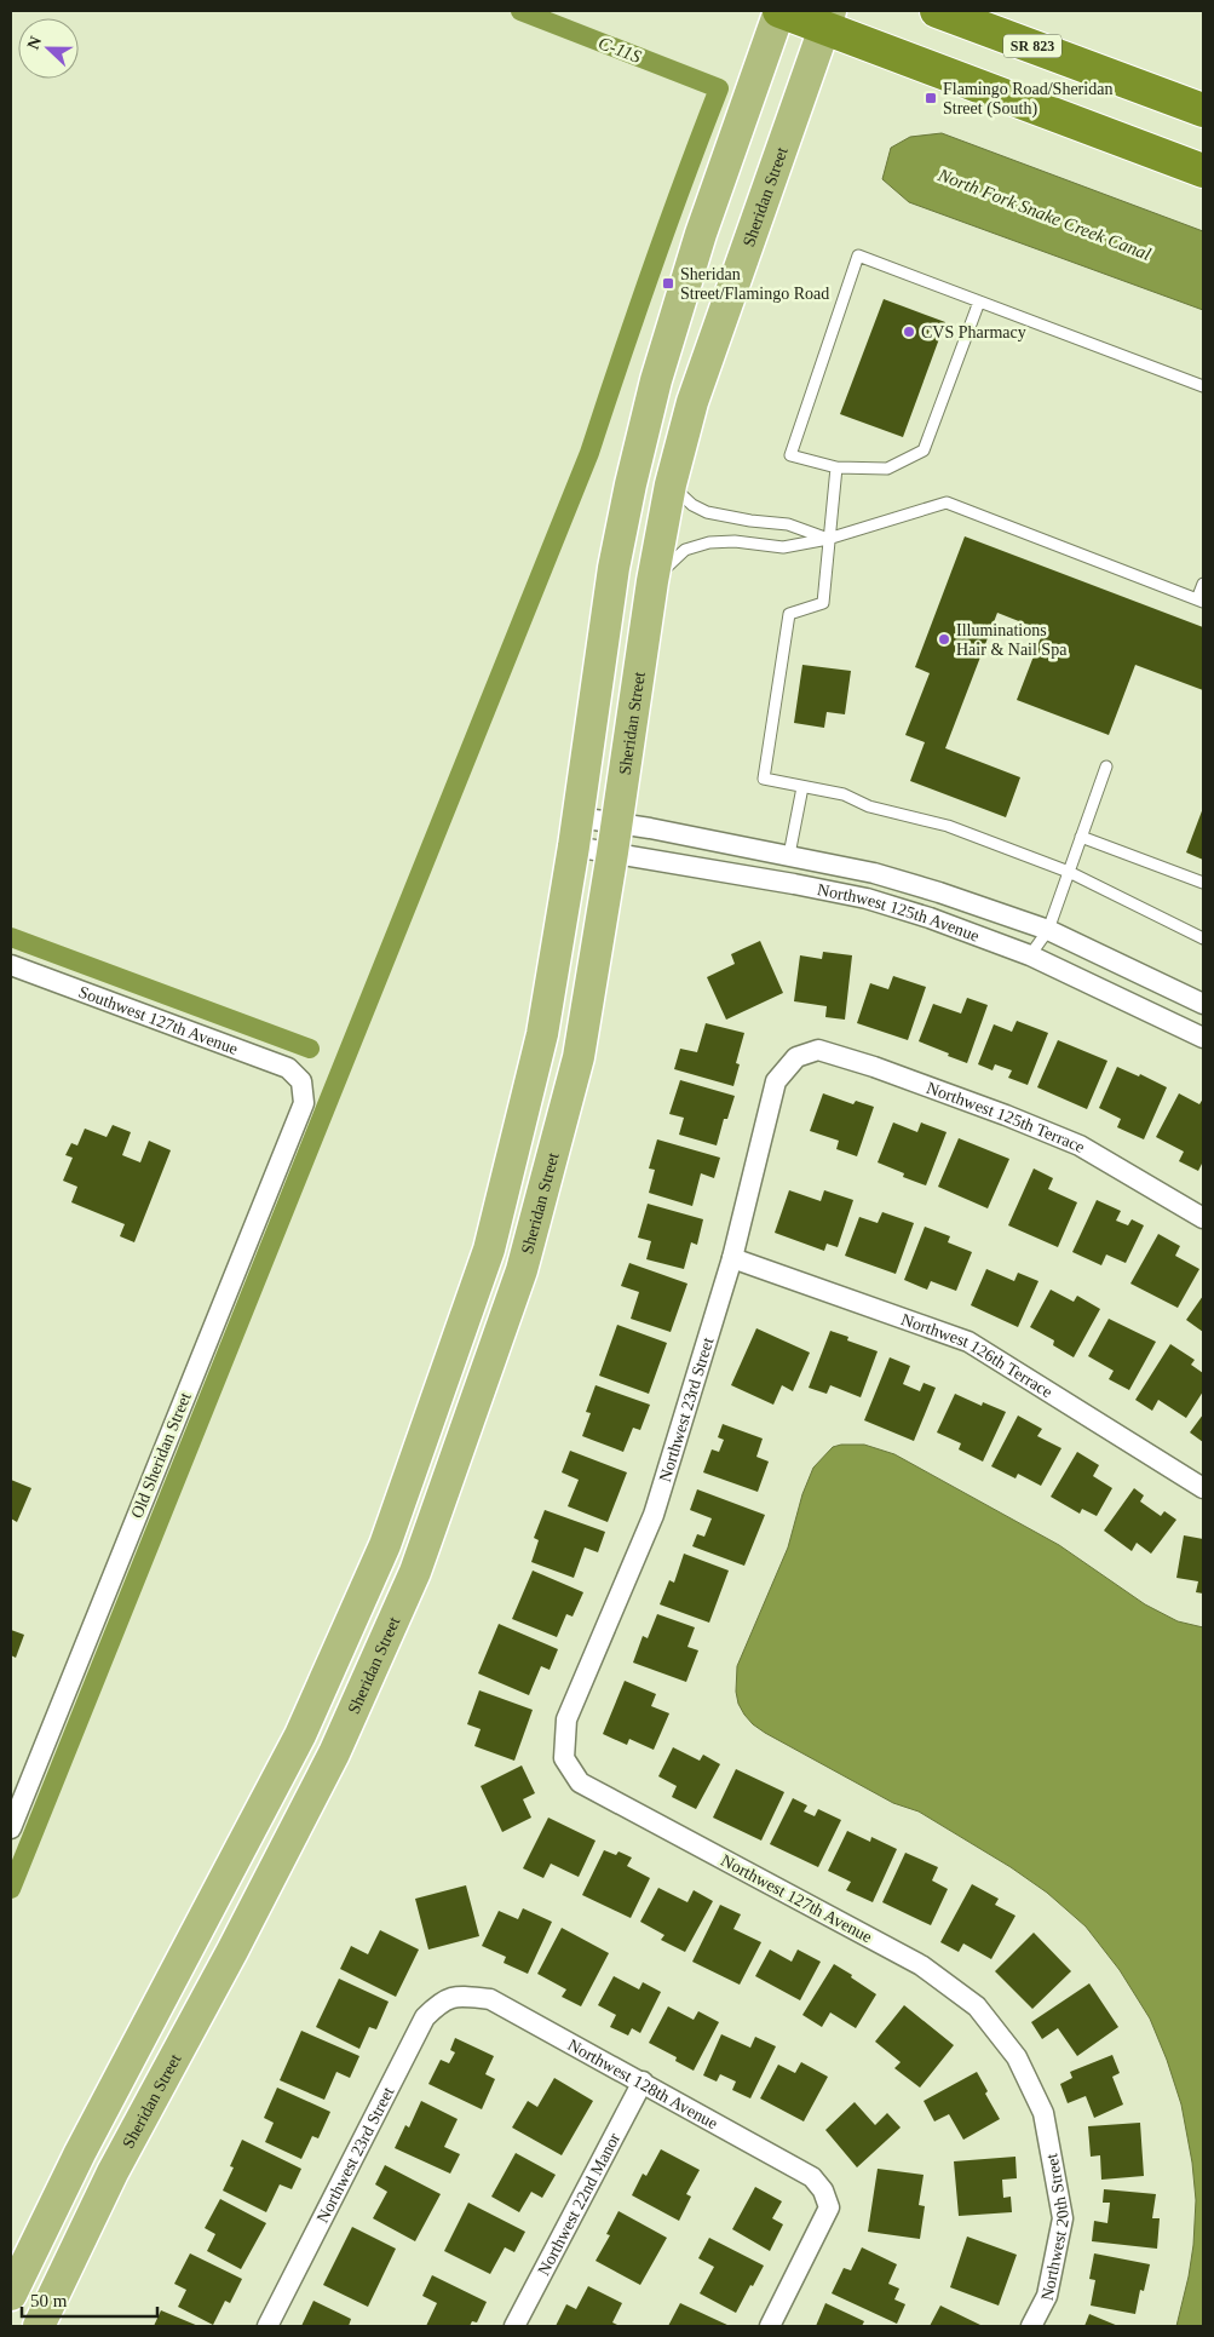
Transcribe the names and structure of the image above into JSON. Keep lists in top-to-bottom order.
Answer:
{
  "streets": {
    "highway": ["SR 823"],
    "main road": ["Sheridan Street"],
    "street": [
      "Northwest 125th Avenue",
      "Southwest 127th Avenue",
      "Northwest 125th Terrace",
      "Northwest 126th Terrace",
      "Northwest 23rd Street",
      "Old Sheridan Street",
      "Northwest 127th Avenue",
      "Northwest 128th Avenue",
      "Northwest 22nd Manor",
      "Northwest 20th Street"
    ]
  },
  "crossings": [
    ["Sheridan Street", "Northwest 125th Avenue"],
    ["Southwest 127th Avenue", "Old Sheridan Street"],
    ["Northwest 125th Terrace", "Northwest 23rd Street"],
    ["Northwest 126th Terrace", "Northwest 23rd Street"],
    ["Northwest 23rd Street", "Northwest 127th Avenue"],
    ["Northwest 23rd Street", "Northwest 128th Avenue"],
    ["Northwest 127th Avenue", "Northwest 20th Street"],
    ["Northwest 128th Avenue", "Northwest 22nd Manor"]
  ],
  "water": ["C-11S", "North Fork Snake Creek Canal"],
  "places": {
    "transit": ["Flamingo Road/Sheridan Street (South)", "Sheridan Street/Flamingo Road"],
    "other": ["CVS Pharmacy", "Illuminations Hair & Nail Spa"]
  },
  "scale_bar": "50 m",
  "north": "left"
}
